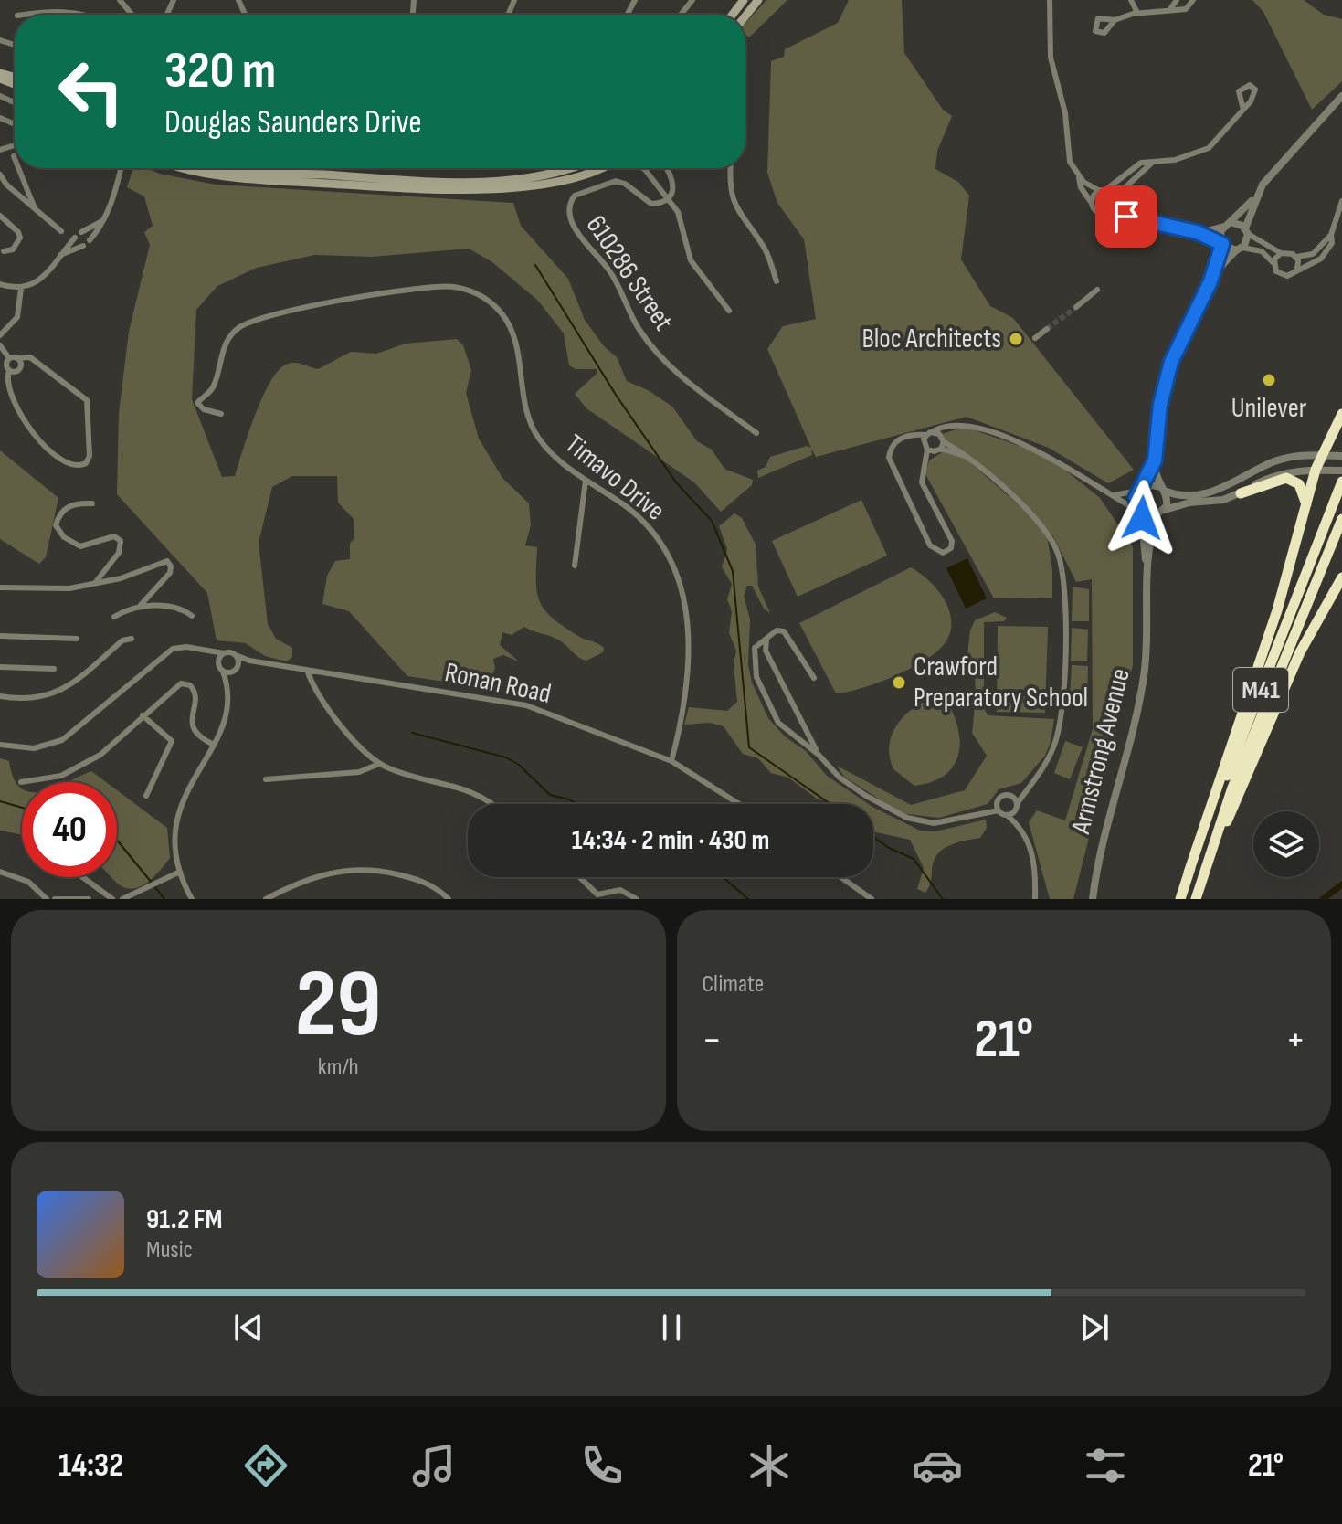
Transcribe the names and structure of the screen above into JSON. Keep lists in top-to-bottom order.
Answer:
{
  "streets": {
    "highway": ["M41"],
    "street": [
      "610286 Street",
      "Timavo Drive",
      "Ronan Road",
      "Armstrong Avenue"
    ]
  },
  "crossings": [
    ["Timavo Drive", "Ronan Road"]
  ],
  "places": ["Bloc Architects", "Unilever", "Crawford Preparatory School"],
  "page": {
    "turn": ["320 m", "Douglas Saunders Drive"],
    "limit": "40",
    "trip": "14:34 · 2 min · 430 m",
    "tile": [
      ["29", "km/h"],
      "Climate"
    ],
    "heat": ["−", "21°", "+"],
    "song": ["91.2 FM", "Music"],
    "tabs": ["14:32", "21°"]
  }
}
